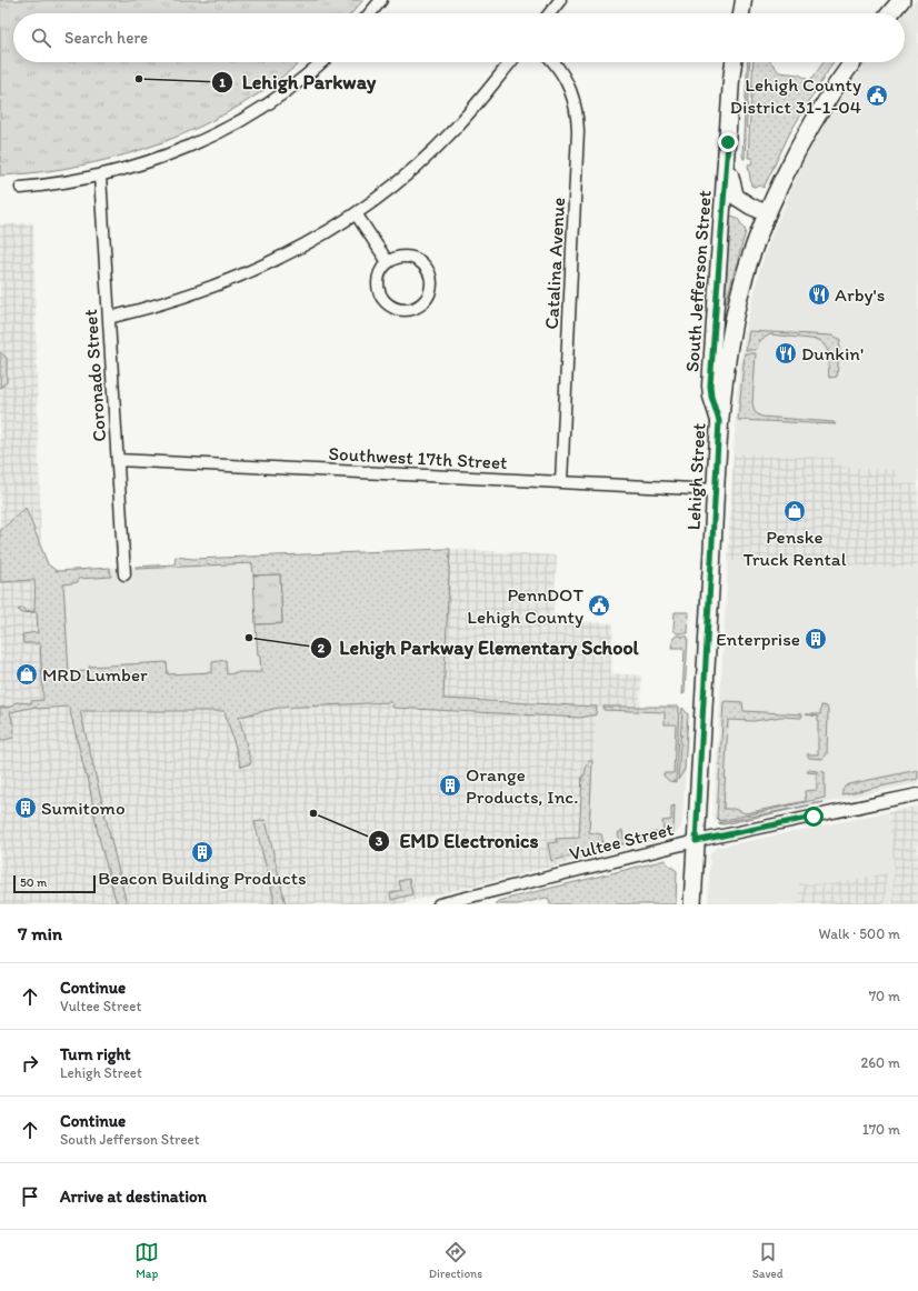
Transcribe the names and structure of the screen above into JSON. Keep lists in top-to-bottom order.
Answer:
{
  "streets": {
    "main road": ["South Jefferson Street", "Lehigh Street"],
    "street": [
      "Catalina Avenue",
      "Coronado Street",
      "Southwest 17th Street",
      "Vultee Street"
    ]
  },
  "crossings": [
    ["Catalina Avenue", "Southwest 17th Street"],
    ["South Jefferson Street", "Lehigh Street"],
    ["Coronado Street", "Southwest 17th Street"],
    ["Southwest 17th Street", "Lehigh Street"],
    ["Lehigh Street", "Vultee Street"]
  ],
  "places": {
    "other": ["Lehigh Parkway", "Lehigh Parkway Elementary School", "EMD Electronics"],
    "public building": ["Lehigh County District 31-1-04", "PennDOT Lehigh County"],
    "restaurant": ["Arby's", "Dunkin'"],
    "shop": ["Penske Truck Rental", "MRD Lumber"],
    "building": [
      "Enterprise",
      "Orange Products, Inc.",
      "Sumitomo",
      "Beacon Building Products"
    ]
  },
  "scale_bar": "50 m",
  "page": {
    "search": "Search here",
    "scale": "50 m",
    "heading": ["7 min", "Walk · 500 m"],
    "list": [
      ["Continue", "Vultee Street", "70 m"],
      ["Turn right", "Lehigh Street", "260 m"],
      ["Continue", "South Jefferson Street", "170 m"],
      "Arrive at destination"
    ],
    "nav": ["Map", "Directions", "Saved"]
  }
}
